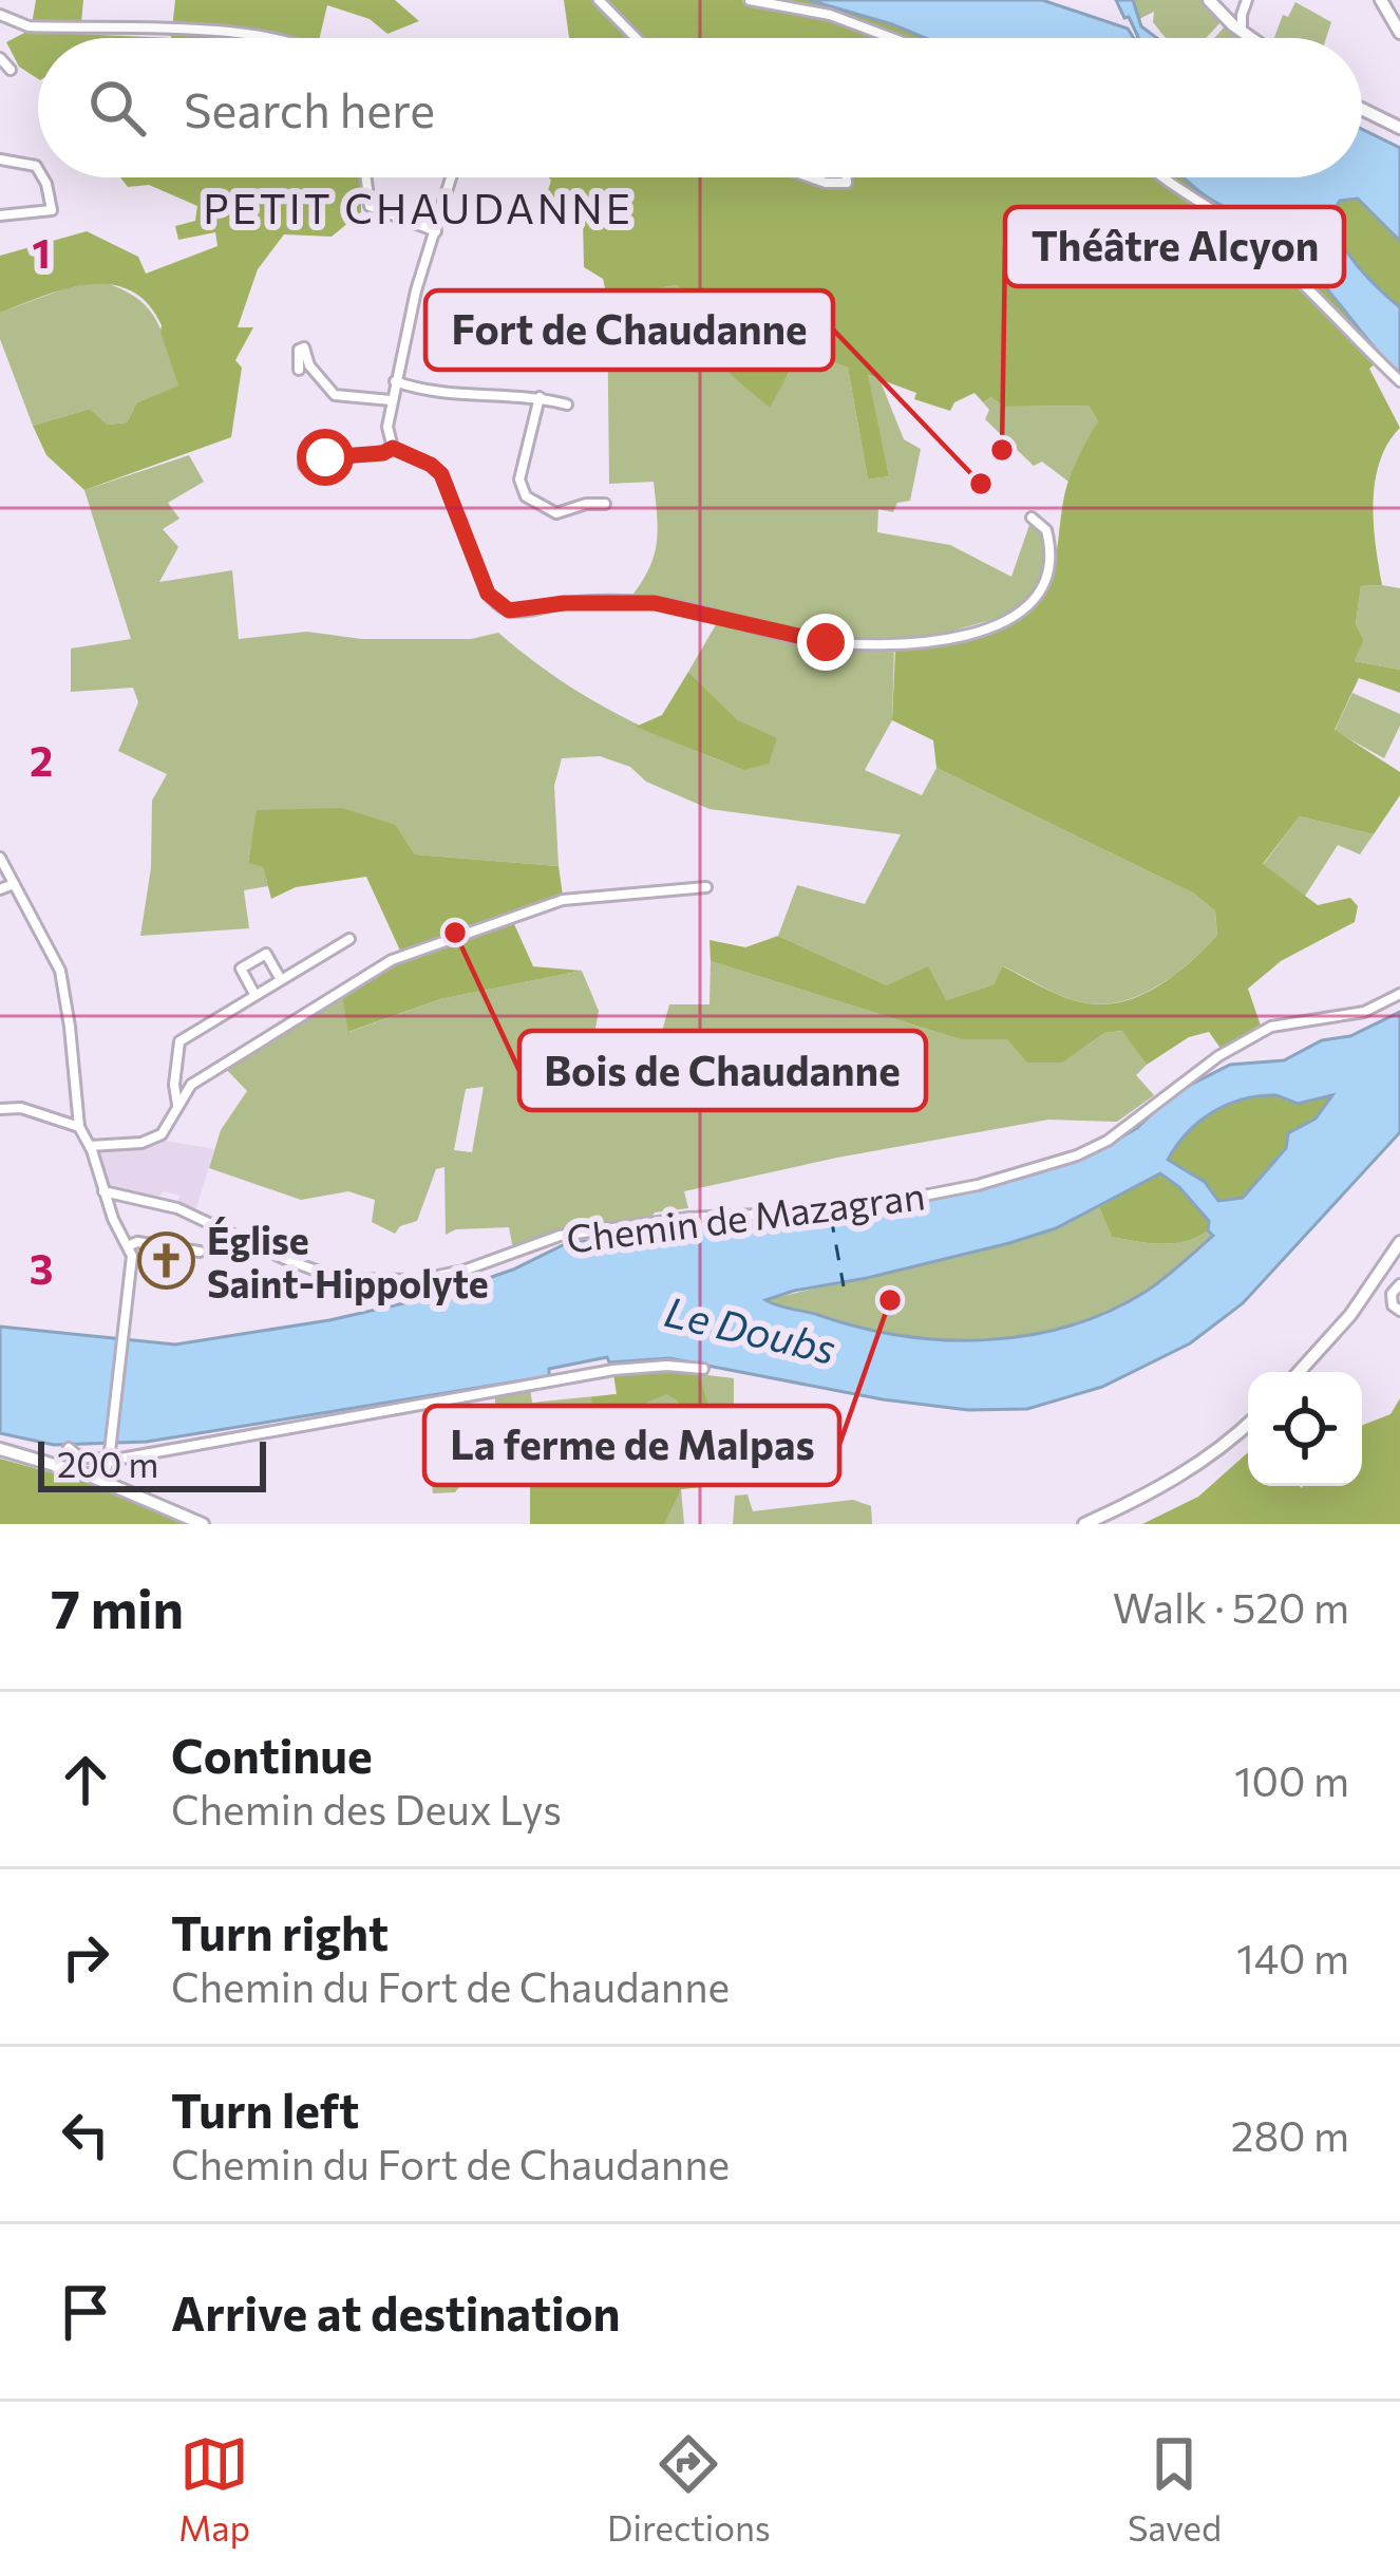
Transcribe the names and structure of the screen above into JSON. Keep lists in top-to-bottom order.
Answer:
{
  "streets": {
    "street": ["Chemin de Mazagran"]
  },
  "districts": ["PETIT CHAUDANNE"],
  "water": ["Le Doubs"],
  "places": {
    "other": [
      "Théâtre Alcyon",
      "Fort de Chaudanne",
      "Bois de Chaudanne",
      "La ferme de Malpas"
    ],
    "church": ["Église Saint-Hippolyte"]
  },
  "scale_bar": "200 m",
  "page": {
    "search": "Search here",
    "scale": "200 m",
    "heading": ["7 min", "Walk · 520 m"],
    "list": [
      ["Continue", "Chemin des Deux Lys", "100 m"],
      ["Turn right", "Chemin du Fort de Chaudanne", "140 m"],
      ["Turn left", "Chemin du Fort de Chaudanne", "280 m"],
      "Arrive at destination"
    ],
    "nav": ["Map", "Directions", "Saved"]
  },
  "grid": {
    "rows": ["1", "2", "3"]
  }
}
